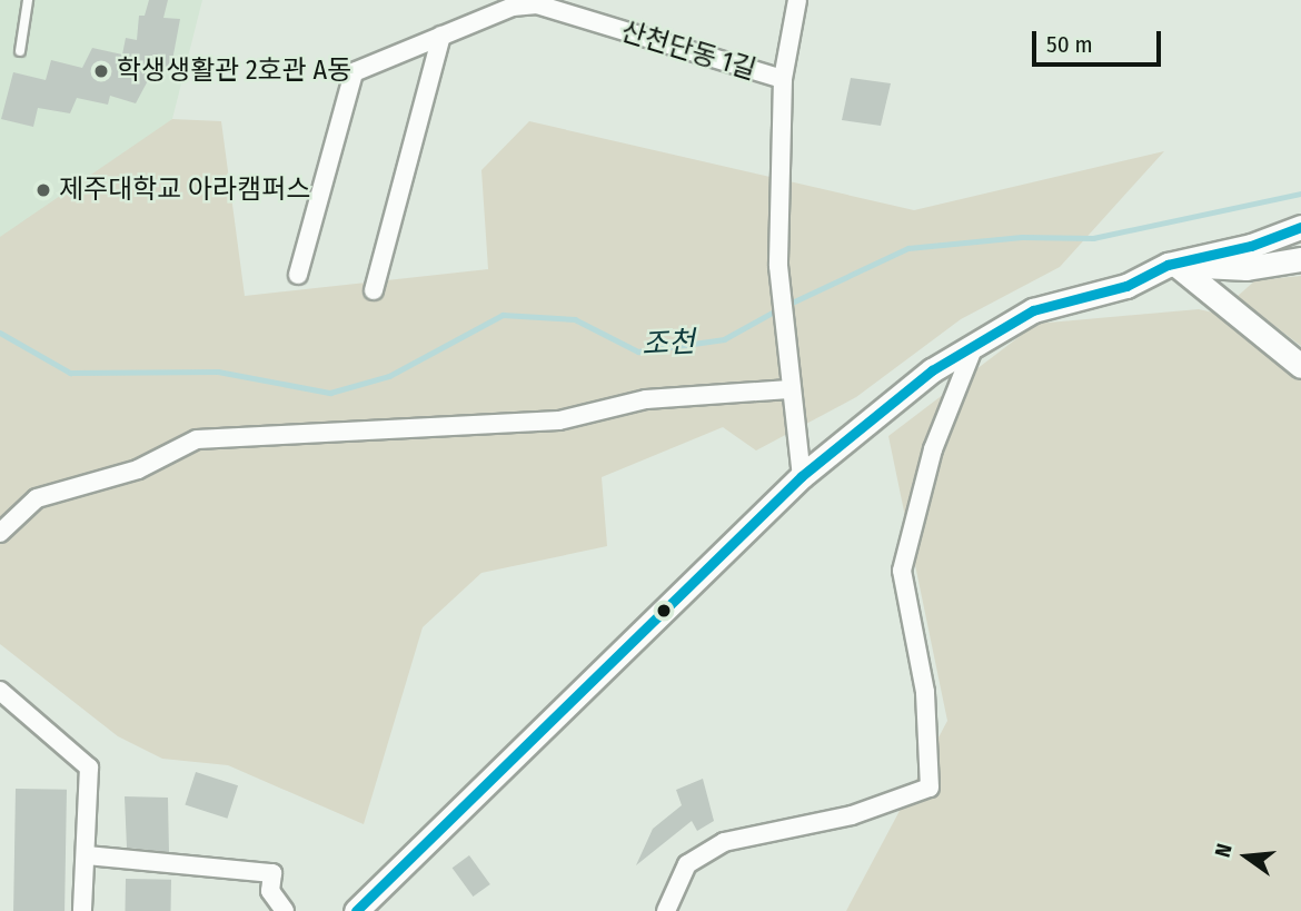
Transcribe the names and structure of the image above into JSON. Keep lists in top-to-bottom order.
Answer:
{
  "streets": {
    "street": ["산천단동 1길"]
  },
  "water": ["조천"],
  "places": ["학생생활관 2호관 A동", "제주대학교 아라캠퍼스"],
  "scale_bar": "50 m",
  "north": "left"
}
